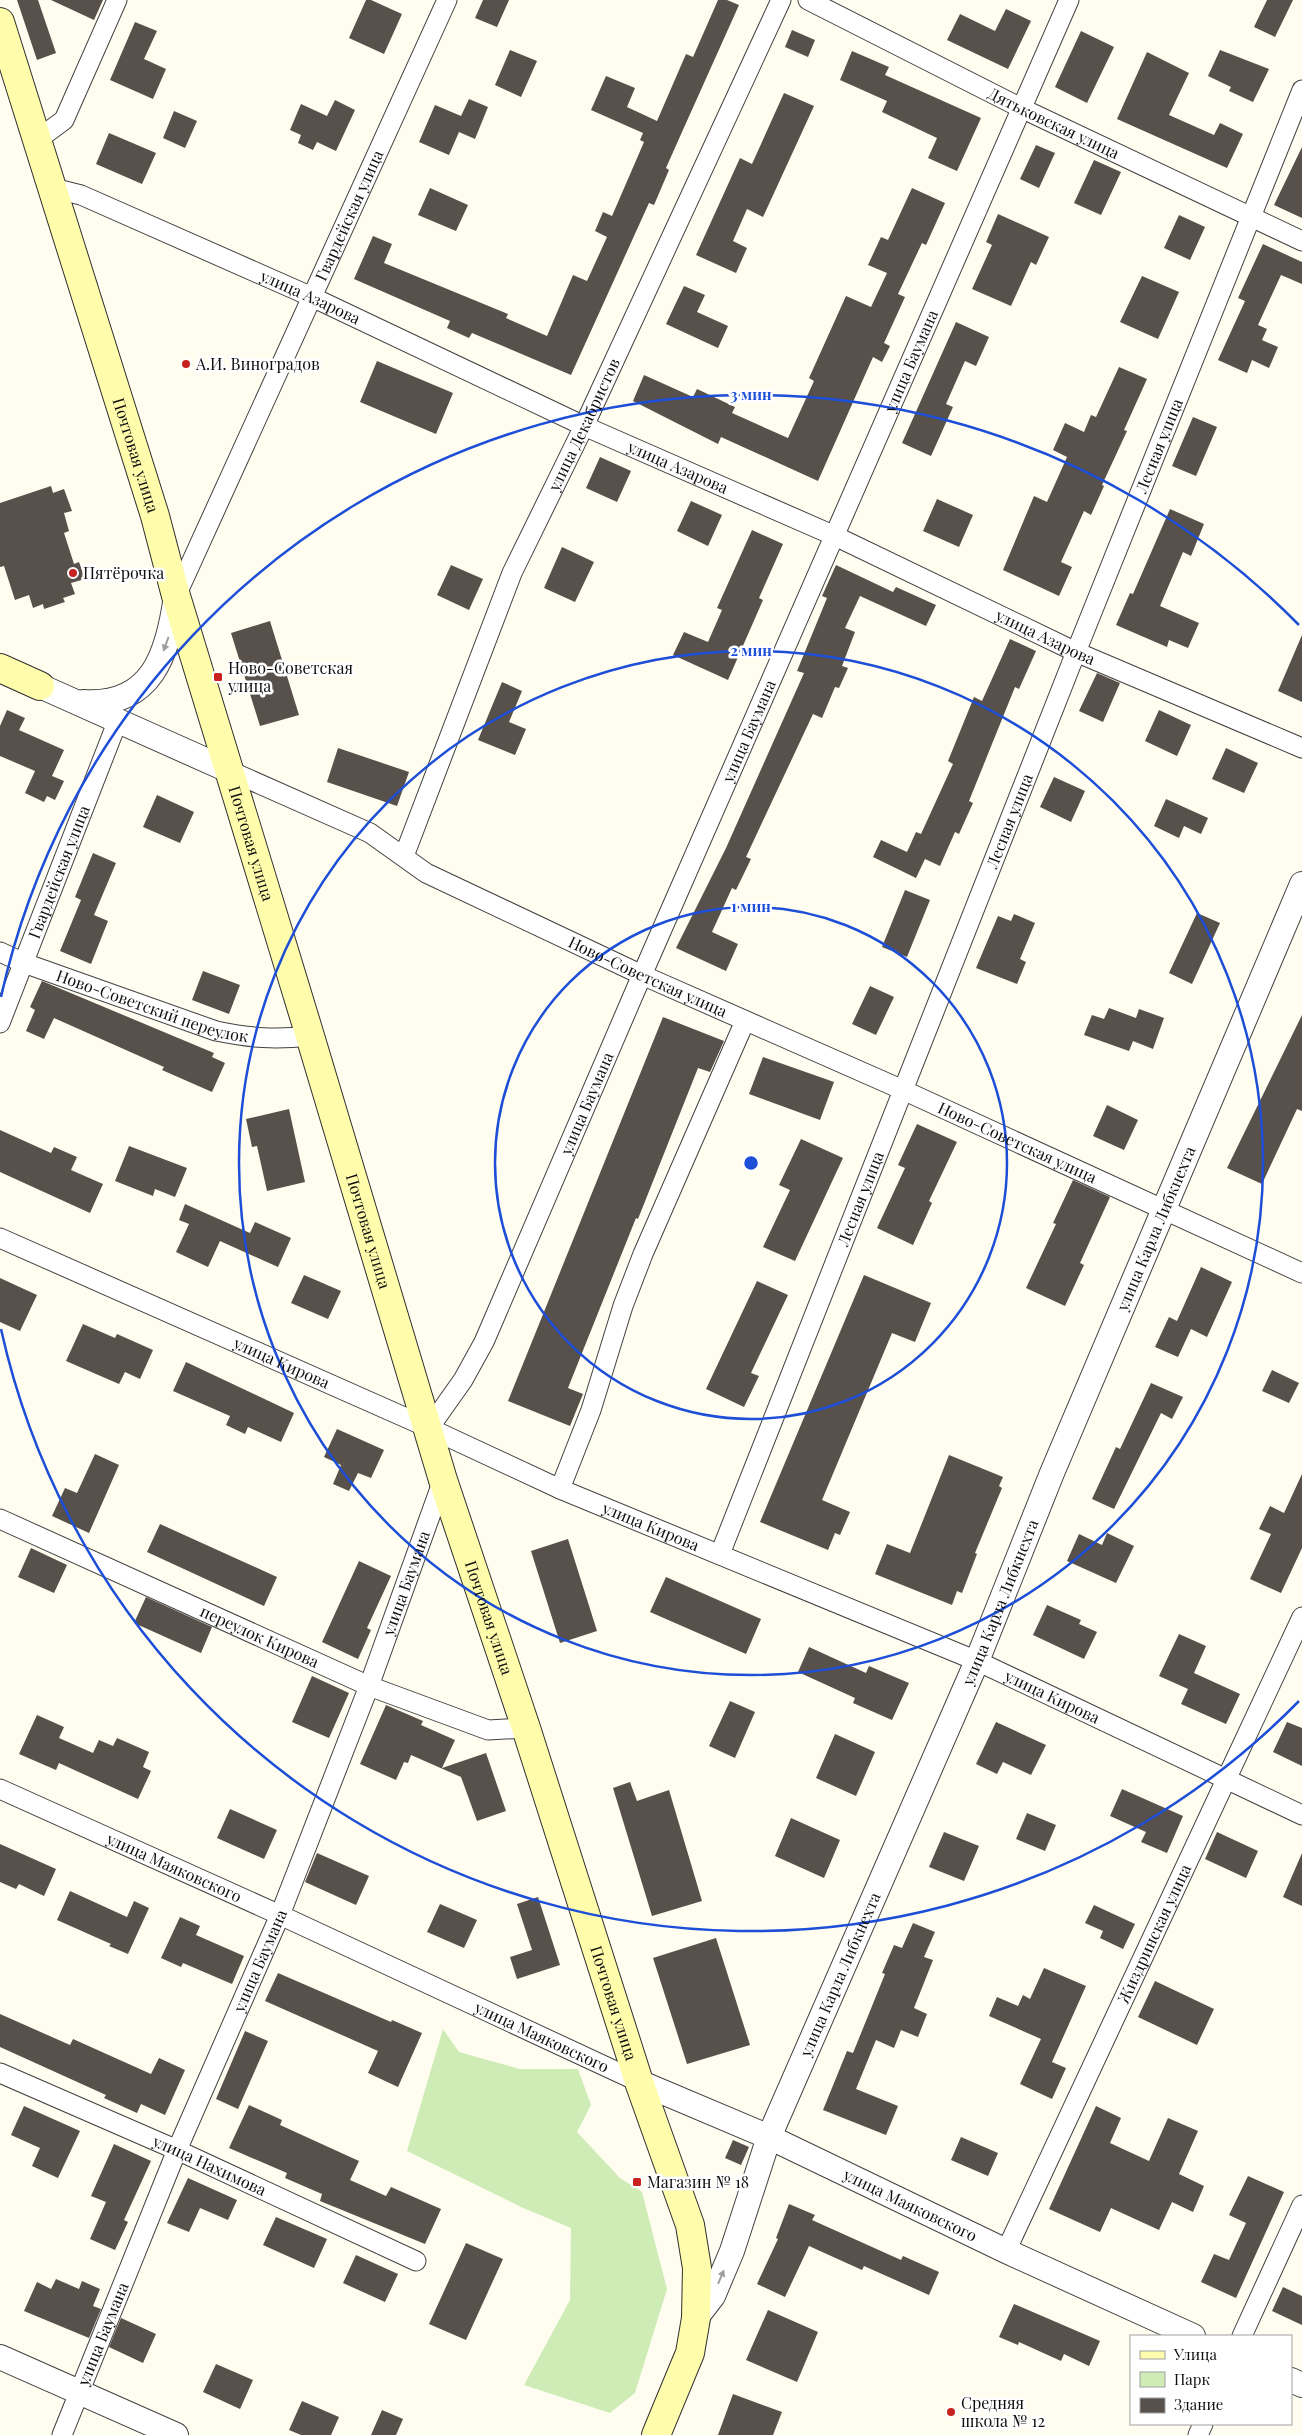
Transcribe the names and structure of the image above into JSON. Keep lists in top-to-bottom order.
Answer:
{
  "streets": {
    "main road": ["Почтовая улица", "Ново-Советская улица"],
    "street": [
      "Дятьковская улица",
      "Гвардейская улица",
      "улица Азарова",
      "улица Баумана",
      "улица Декабристов",
      "Лесная улица",
      "Ново-Советский переулок",
      "улица Карла Либкнехта",
      "улица Кирова",
      "переулок Кирова",
      "улица Маяковского",
      "Жиздринская улица",
      "улица Нахимова"
    ]
  },
  "crossings": [
    ["Дятьковская улица", "улица Баумана"],
    ["Дятьковская улица", "Лесная улица"],
    ["Гвардейская улица", "улица Азарова"],
    ["Гвардейская улица", "Почтовая улица"],
    ["Гвардейская улица", "Ново-Советская улица"],
    ["Гвардейская улица", "Ново-Советский переулок"],
    ["улица Азарова", "улица Баумана"],
    ["улица Азарова", "улица Декабристов"],
    ["улица Азарова", "Лесная улица"],
    ["улица Азарова", "Почтовая улица"],
    ["улица Баумана", "Почтовая улица"],
    ["улица Баумана", "Ново-Советская улица"],
    ["улица Баумана", "улица Кирова"],
    ["улица Баумана", "переулок Кирова"],
    ["улица Баумана", "улица Маяковского"],
    ["улица Баумана", "улица Нахимова"],
    ["улица Декабристов", "Ново-Советская улица"],
    ["Лесная улица", "Ново-Советская улица"],
    ["Лесная улица", "улица Кирова"],
    ["Почтовая улица", "Ново-Советская улица"],
    ["Почтовая улица", "Ново-Советский переулок"],
    ["Почтовая улица", "улица Карла Либкнехта"],
    ["Почтовая улица", "улица Кирова"],
    ["Почтовая улица", "переулок Кирова"],
    ["Почтовая улица", "улица Маяковского"],
    ["Ново-Советская улица", "улица Карла Либкнехта"],
    ["улица Карла Либкнехта", "улица Кирова"],
    ["улица Карла Либкнехта", "улица Маяковского"],
    ["улица Кирова", "Жиздринская улица"],
    ["улица Маяковского", "Жиздринская улица"]
  ],
  "places": {
    "other": ["А.И. Виноградов", "Пятёрочка", "Средняя школа № 12"],
    "transit": ["Ново-Советская улица", "Магазин № 18"]
  },
  "legend": ["Улица", "Парк", "Здание"],
  "rings": ["3 мин", "2 мин", "1 мин"]
}
